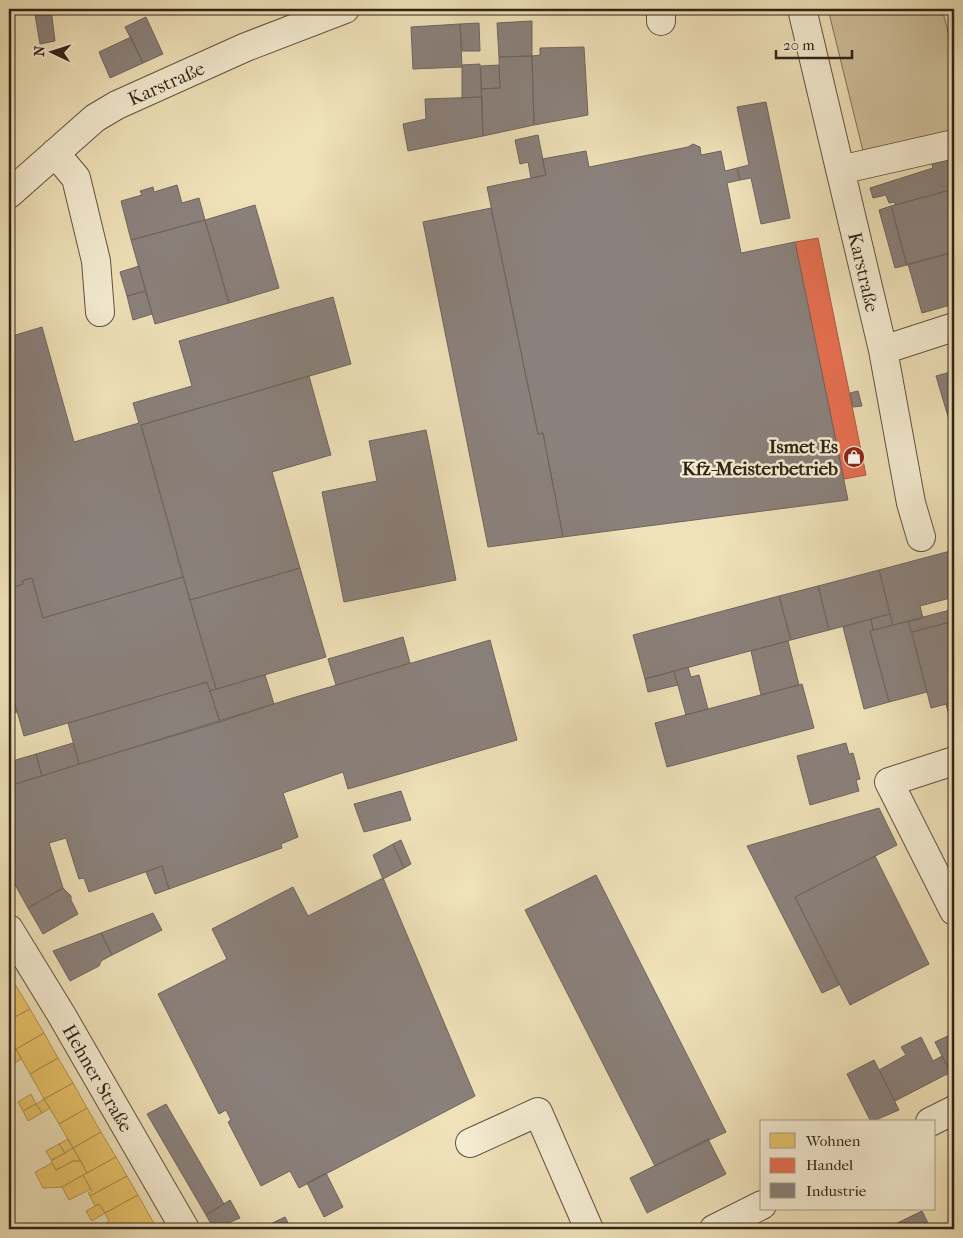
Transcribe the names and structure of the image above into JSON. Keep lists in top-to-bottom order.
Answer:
{
  "streets": {
    "street": ["Karstraße", "Hehner Straße"]
  },
  "places": {
    "shop": ["Ismet Es Kfz-Meisterbetrieb"]
  },
  "legend": ["Wohnen", "Handel", "Industrie"],
  "scale_bar": "20 m",
  "north": "left"
}
